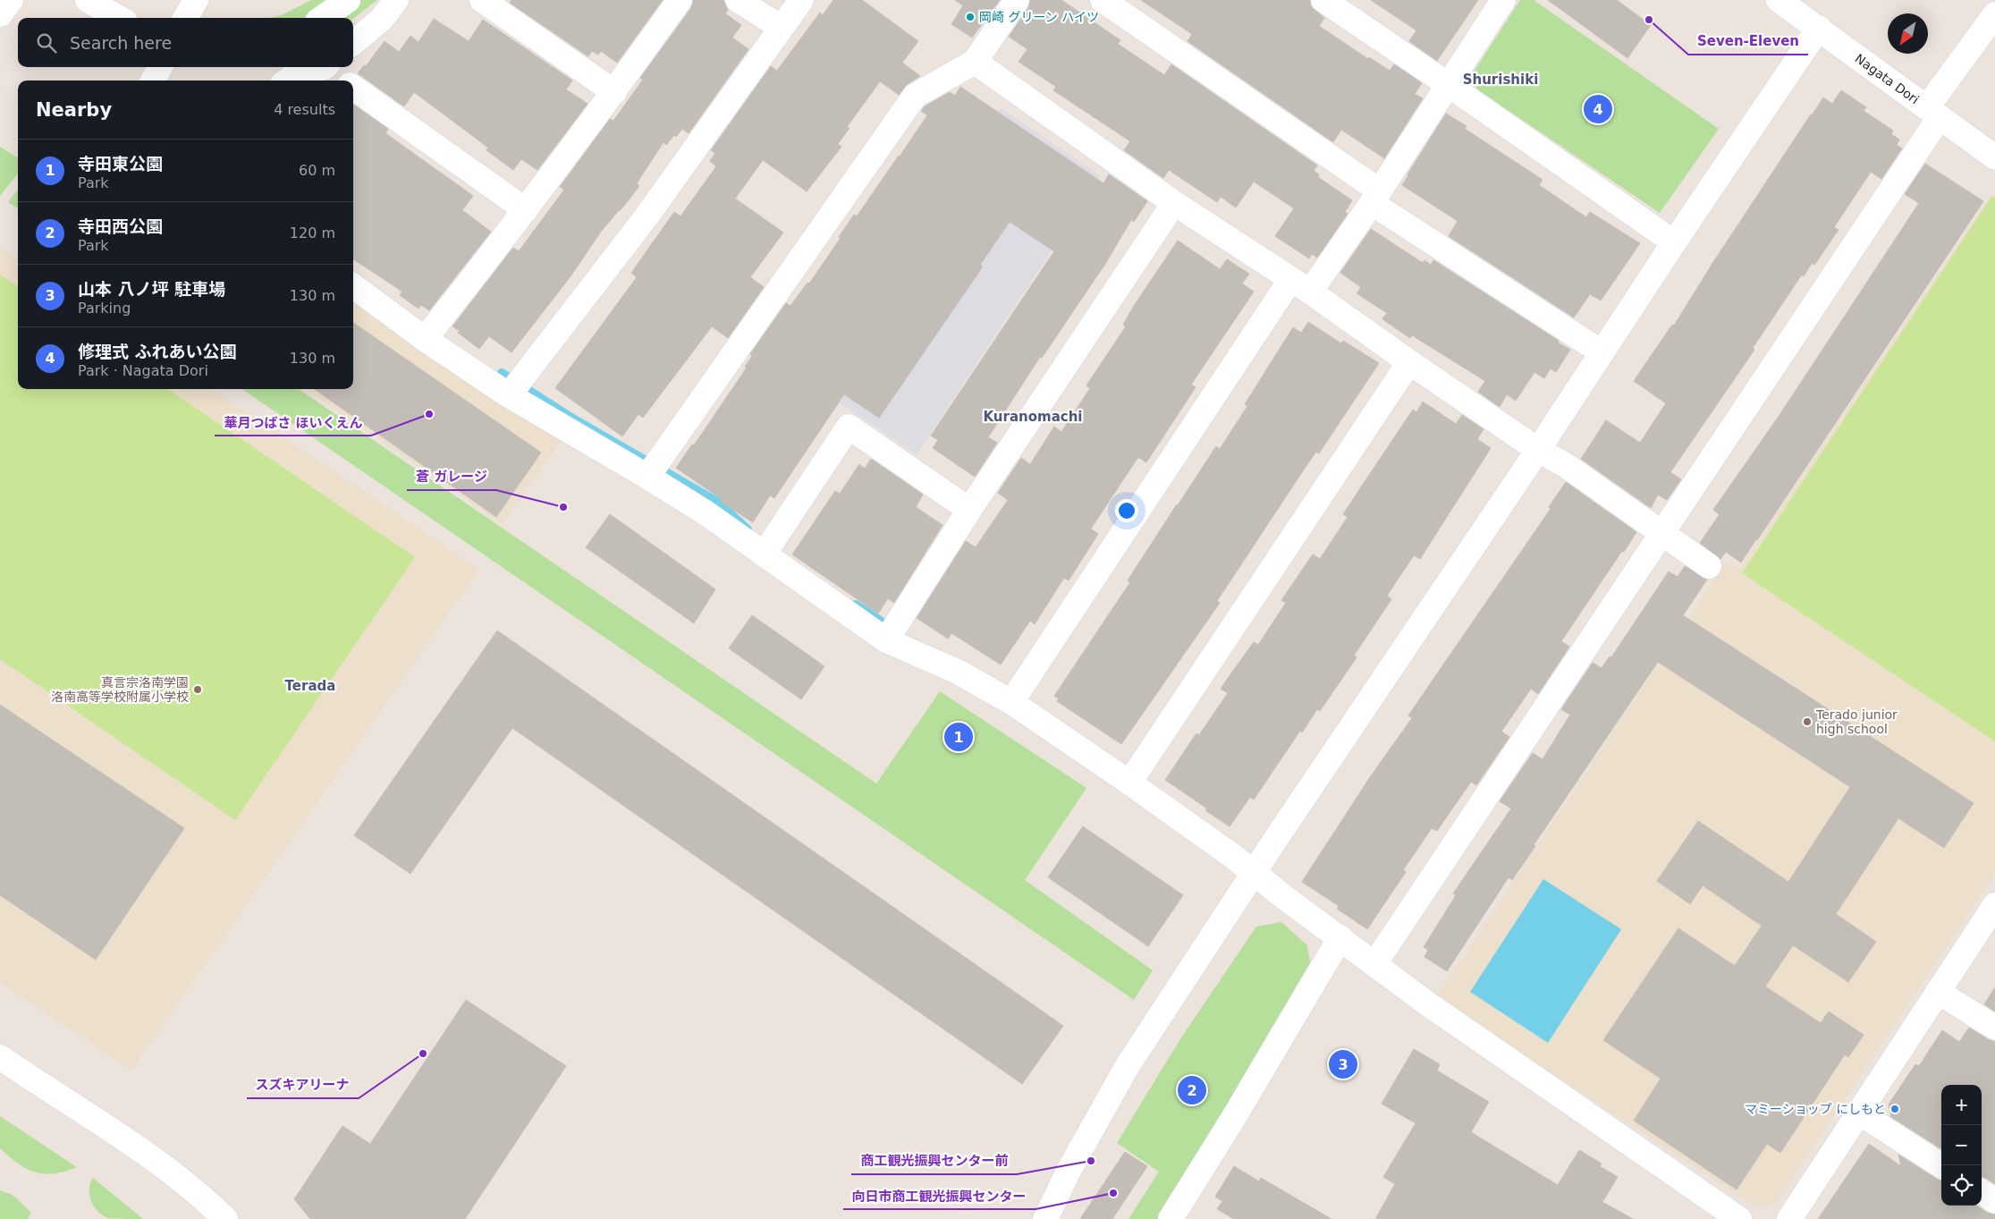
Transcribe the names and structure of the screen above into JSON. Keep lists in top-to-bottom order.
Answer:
{
  "streets": {
    "street": ["Nagata Dori"]
  },
  "districts": ["Shurishiki", "Kuranomachi", "Terada"],
  "places": [
    "岡崎 グリーン ハイツ",
    "Seven-Eleven",
    "華月つばさ ほいくえん",
    "蒼 ガレージ",
    "真言宗洛南学園 洛南高等学校附属小学校",
    "Terado junior high school",
    "スズキアリーナ",
    "マミーショップ にしもと",
    "商工観光振興センター前",
    "向日市商工観光振興センター"
  ],
  "north": "bottom left",
  "page": {
    "search": "Search here",
    "heading": ["Nearby", "4 results"],
    "pins": [
      "4",
      "1",
      "3",
      "2"
    ],
    "list": [
      {
        "mark": "1",
        "name": "寺田東公園",
        "note": "Park",
        "value": "60 m"
      },
      {
        "mark": "2",
        "name": "寺田西公園",
        "note": "Park",
        "value": "120 m"
      },
      {
        "mark": "3",
        "name": "山本 八ノ坪 駐車場",
        "note": "Parking",
        "value": "130 m"
      },
      {
        "mark": "4",
        "name": "修理式 ふれあい公園",
        "note": "Park · Nagata Dori",
        "value": "130 m"
      }
    ],
    "map_buttons": ["+", "−"]
  }
}
